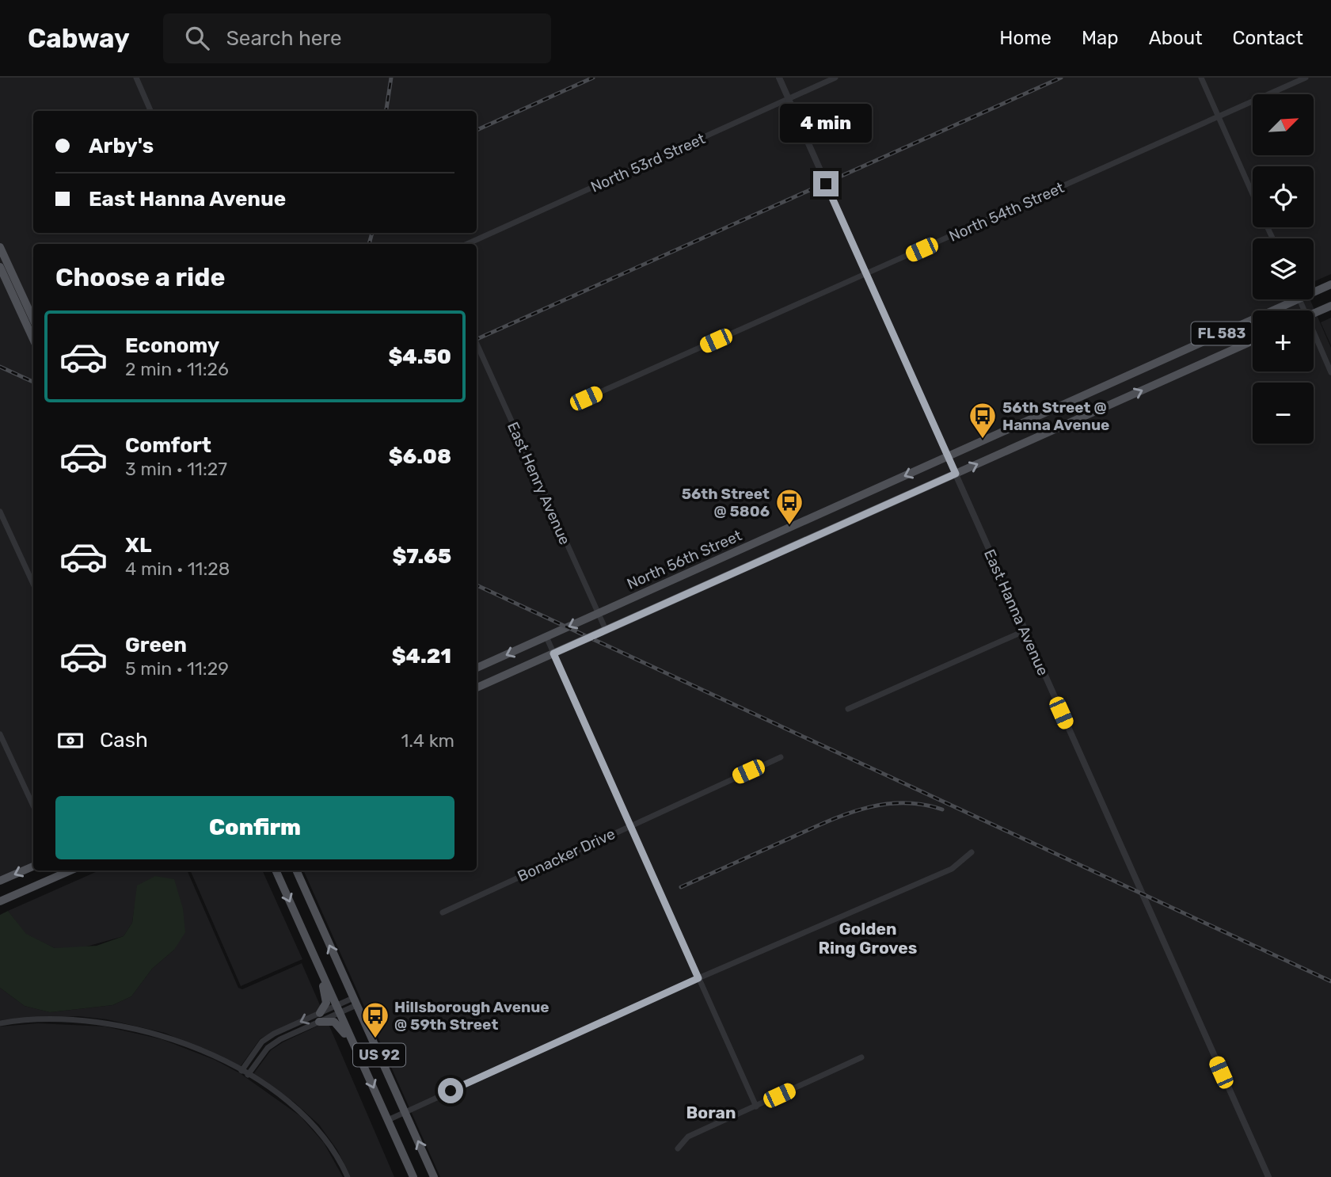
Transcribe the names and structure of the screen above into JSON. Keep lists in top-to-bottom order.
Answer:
{
  "streets": {
    "main road": ["FL 583", "North 56th Street", "US 92"],
    "street": [
      "North 53rd Street",
      "North 54th Street",
      "East Henry Avenue",
      "East Hanna Avenue",
      "Bonacker Drive"
    ]
  },
  "crossings": [
    ["North 53rd Street", "East Hanna Avenue"],
    ["North 54th Street", "East Hanna Avenue"],
    ["FL 583", "East Henry Avenue"],
    ["FL 583", "East Hanna Avenue"],
    ["East Henry Avenue", "North 56th Street"],
    ["North 56th Street", "East Hanna Avenue"]
  ],
  "districts": ["Golden Ring Groves", "Boran"],
  "places": {
    "bus stop": ["56th Street @ Hanna Avenue", "56th Street @ 5806", "Hillsborough Avenue @ 59th Street"]
  },
  "north": "top right",
  "page": {
    "header": "Cabway",
    "search": "Search here",
    "nav": [
      "Home",
      "Map",
      "About",
      "Contact"
    ],
    "map_buttons": ["+", "−"],
    "bubble": "4 min",
    "banner": ["Arby's", "East Hanna Avenue"],
    "heading": "Choose a ride",
    "list": [
      {
        "name": "Economy",
        "note": "2 min · 11:26",
        "value": "$4.50"
      },
      {
        "name": "Comfort",
        "note": "3 min · 11:27",
        "value": "$6.08"
      },
      {
        "name": "XL",
        "note": "4 min · 11:28",
        "value": "$7.65"
      },
      {
        "name": "Green",
        "note": "5 min · 11:29",
        "value": "$4.21"
      }
    ],
    "pay": ["Cash", "1.4 km"],
    "buttons": "Confirm"
  }
}
